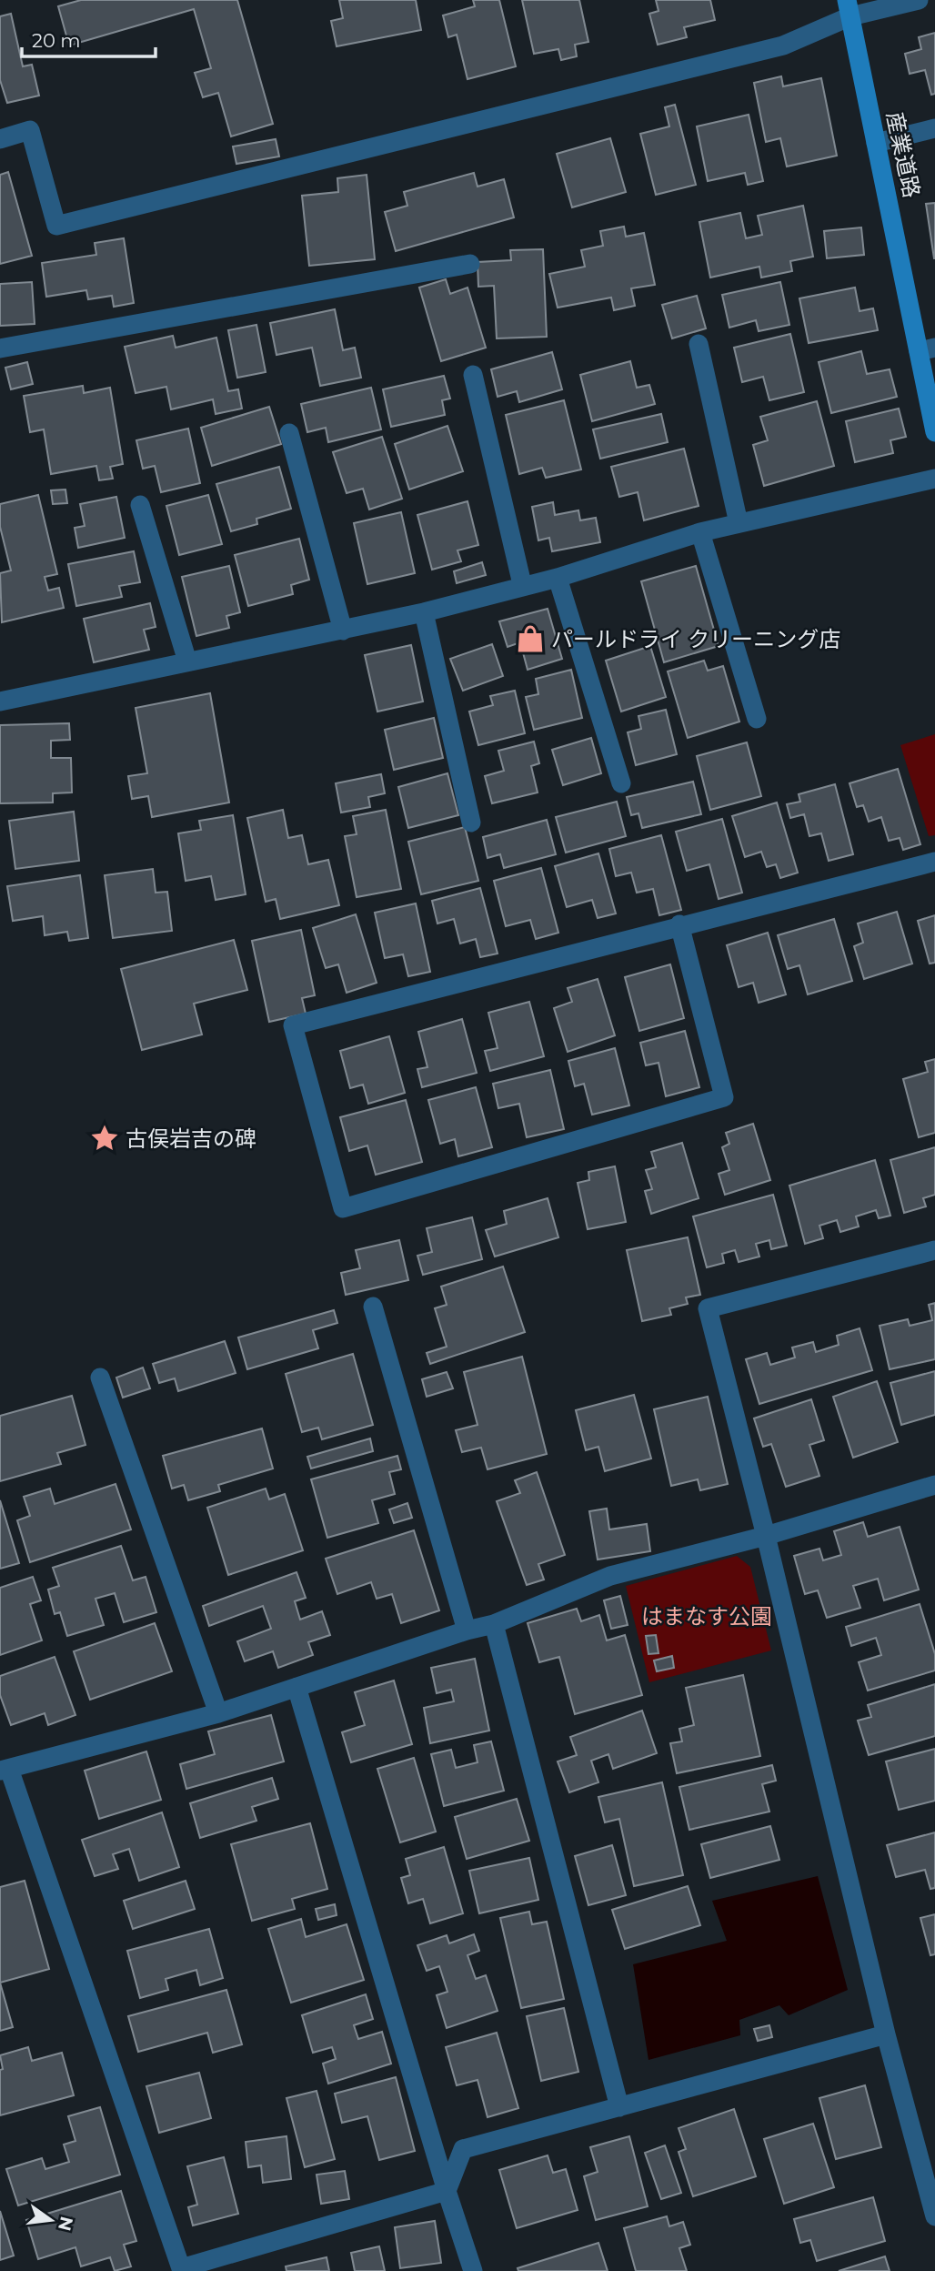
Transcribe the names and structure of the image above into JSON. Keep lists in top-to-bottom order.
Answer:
{
  "streets": {
    "street": ["産業道路"]
  },
  "parks": ["はまなす公園"],
  "places": {
    "shop": ["パールドライ クリーニング店"],
    "place": ["古俣岩吉の碑"]
  },
  "scale_bar": "20 m",
  "north": "right"
}
